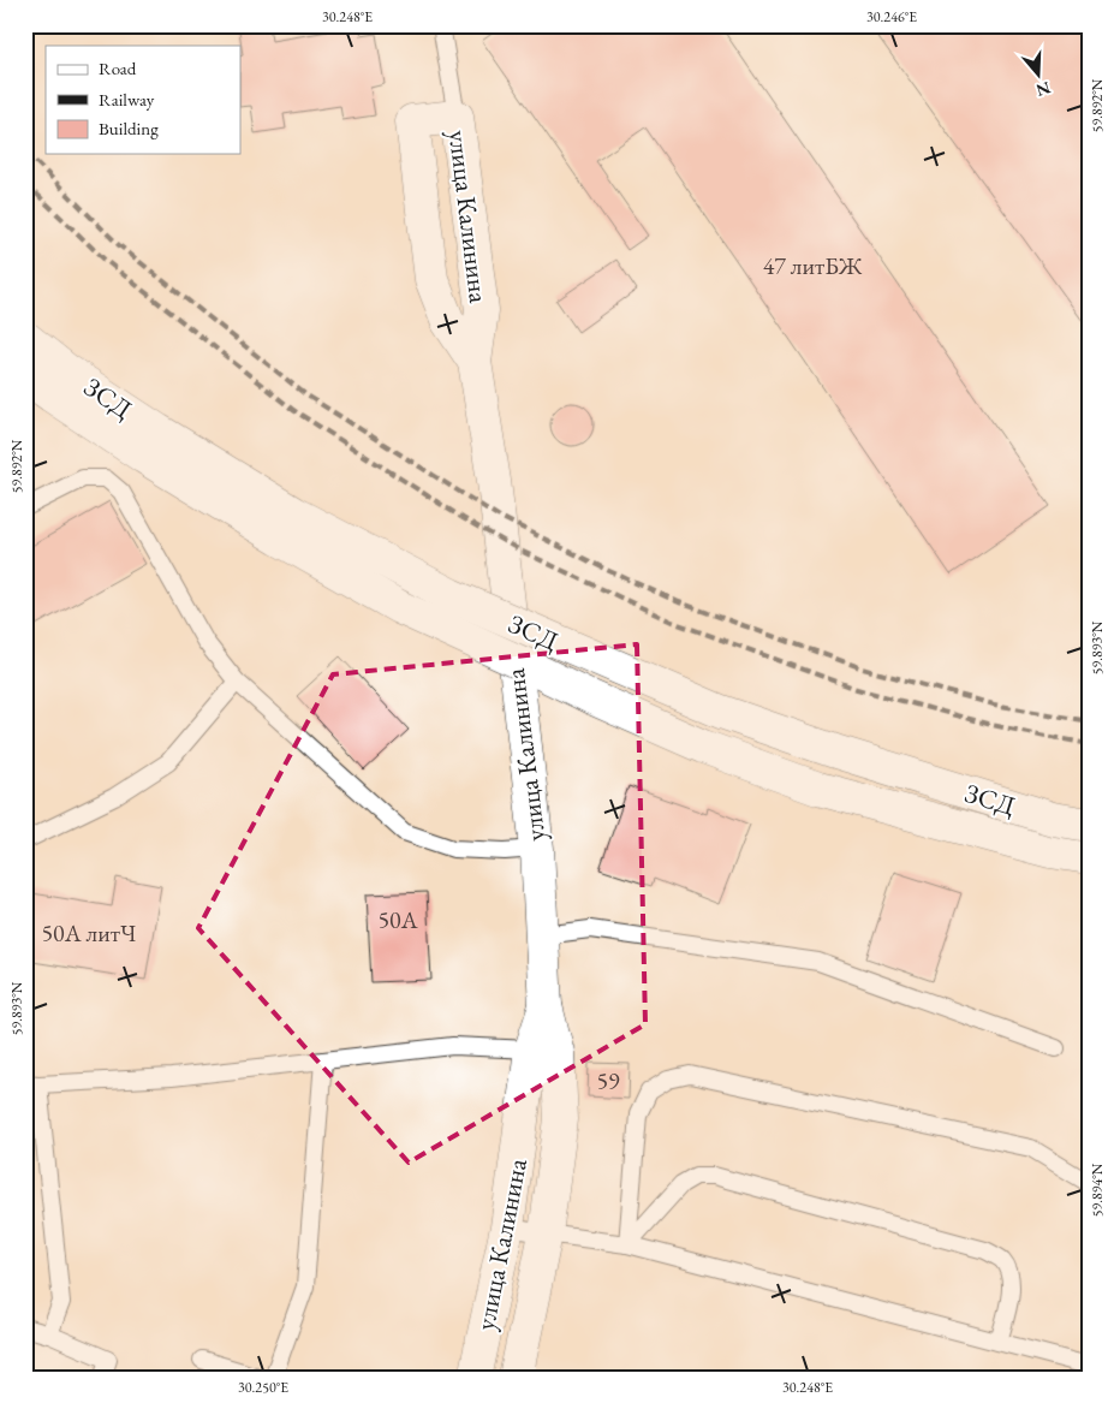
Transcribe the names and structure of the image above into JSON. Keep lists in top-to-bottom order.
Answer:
{
  "streets": {
    "main road": ["улица Калинина", "ЗСД"]
  },
  "house_numbers": [
    "47 литБЖ",
    "50А",
    "50А литЧ",
    "59"
  ],
  "legend": ["Road", "Railway", "Building"],
  "north": "bottom",
  "coordinates": [
    "30.248°E",
    "30.246°E",
    "59.892°N",
    "59.893°N",
    "59.894°N",
    "30.250°E"
  ]
}
